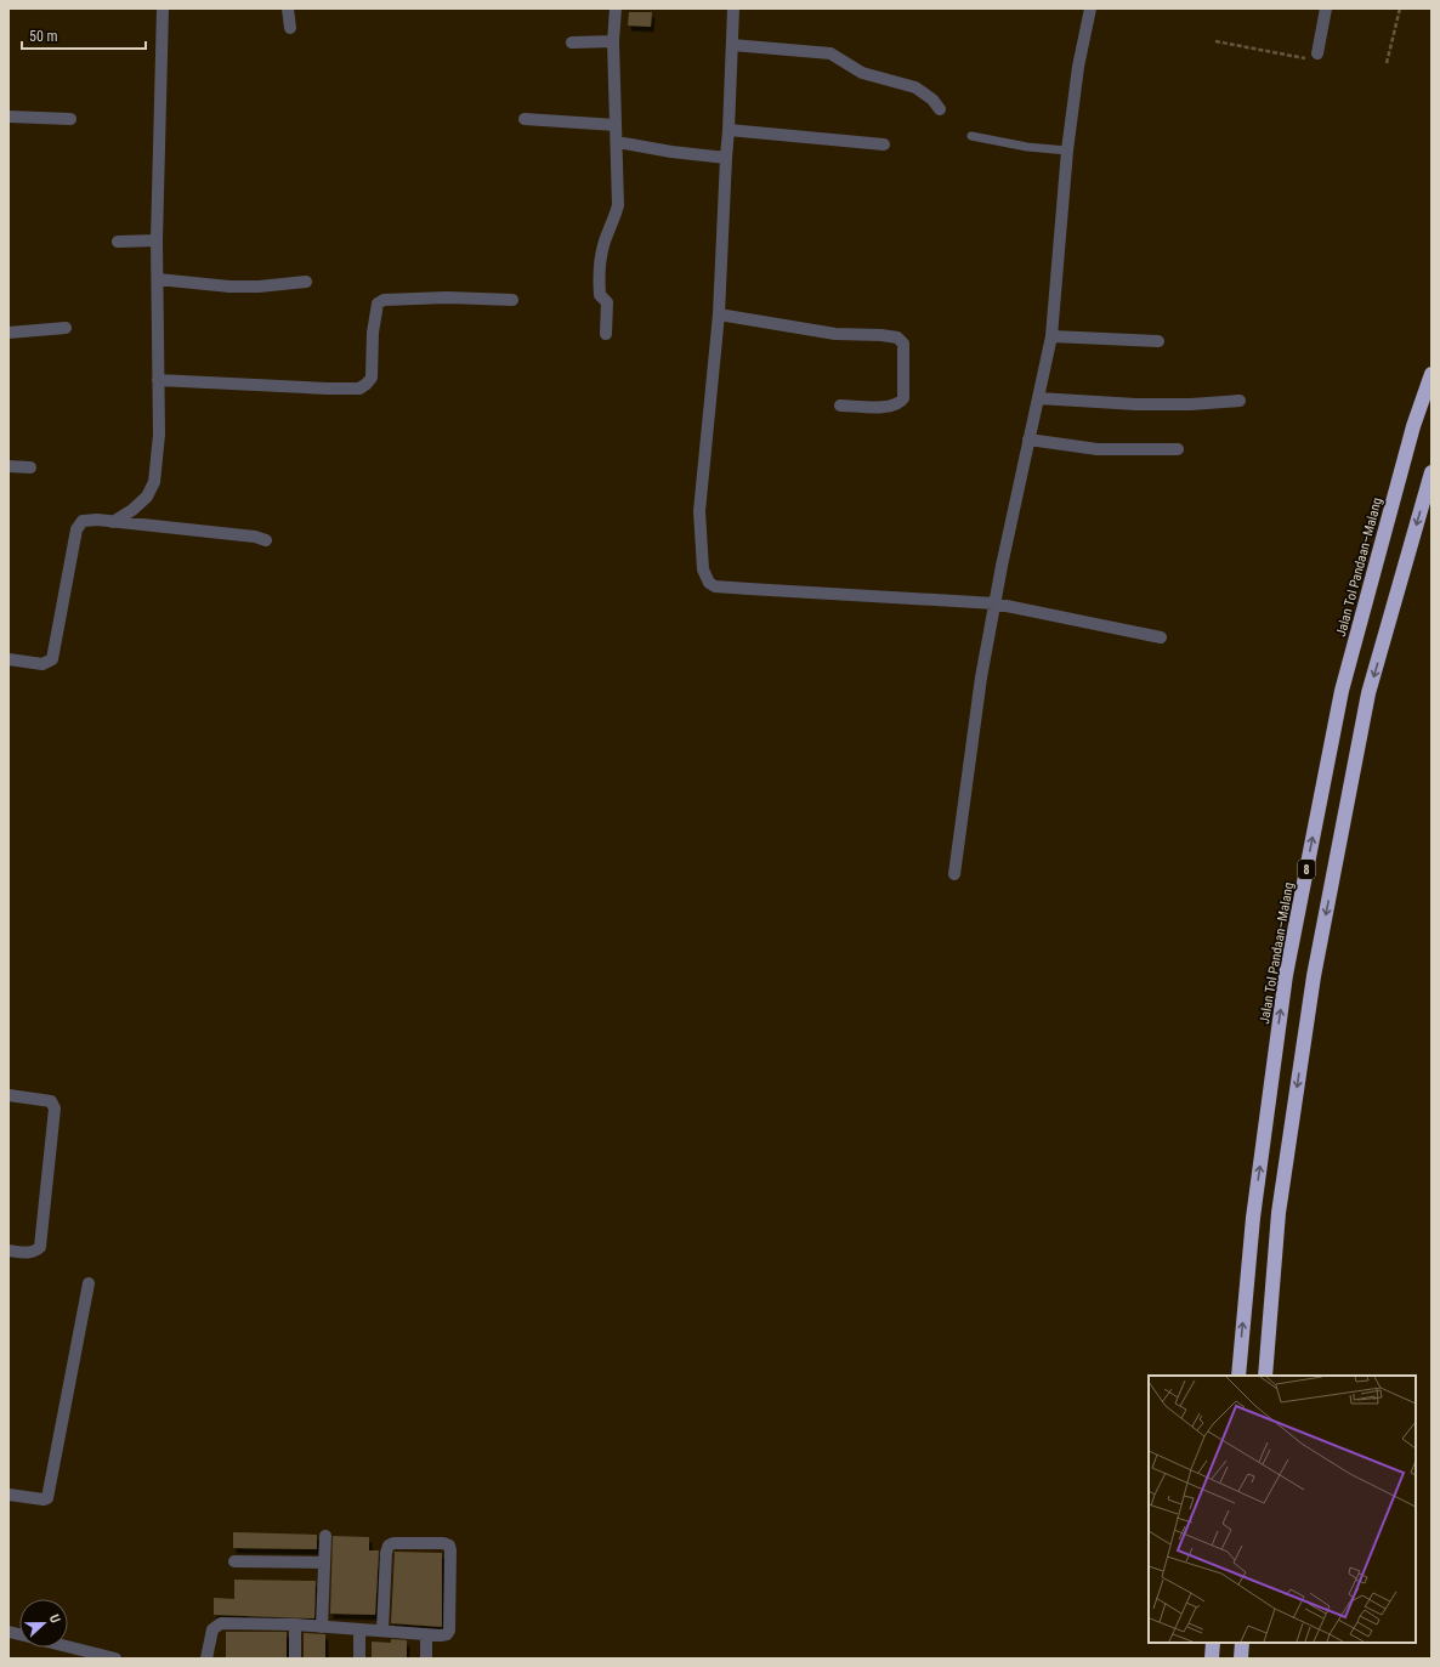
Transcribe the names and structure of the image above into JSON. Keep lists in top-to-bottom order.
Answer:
{
  "streets": {
    "highway": ["Jalan Tol Pandaan–Malang", "8"]
  },
  "scale_bar": "50 m",
  "north": "right"
}
